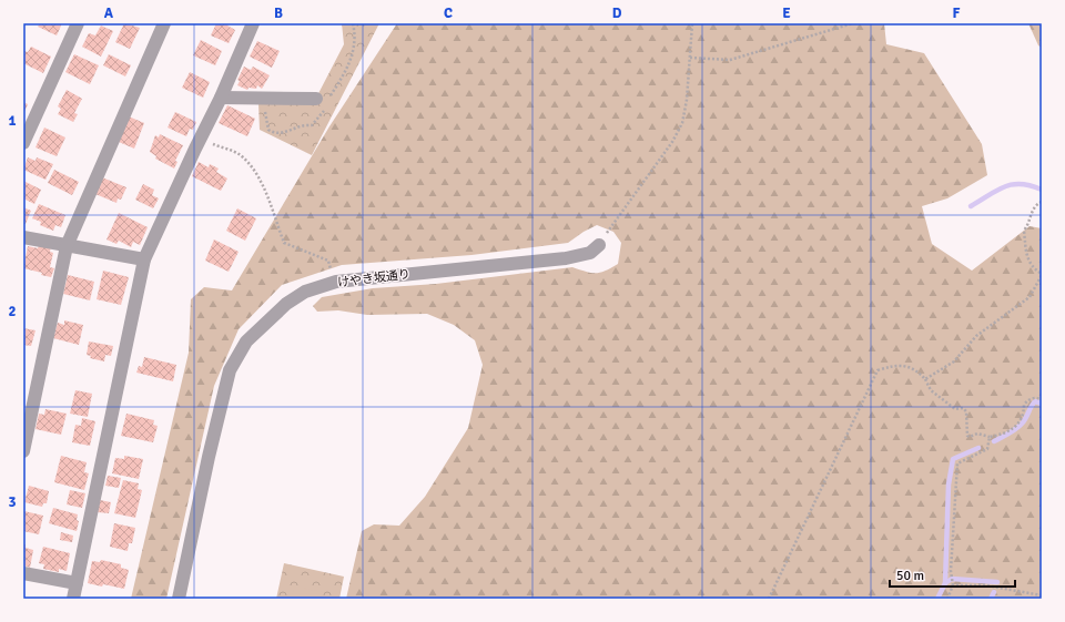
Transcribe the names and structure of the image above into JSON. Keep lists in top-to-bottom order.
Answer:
{
  "streets": {
    "street": ["けやき坂通り"]
  },
  "scale_bar": "50 m",
  "grid": {
    "columns": [
      "A",
      "B",
      "C",
      "D",
      "E",
      "F"
    ],
    "rows": ["1", "2", "3"]
  }
}
